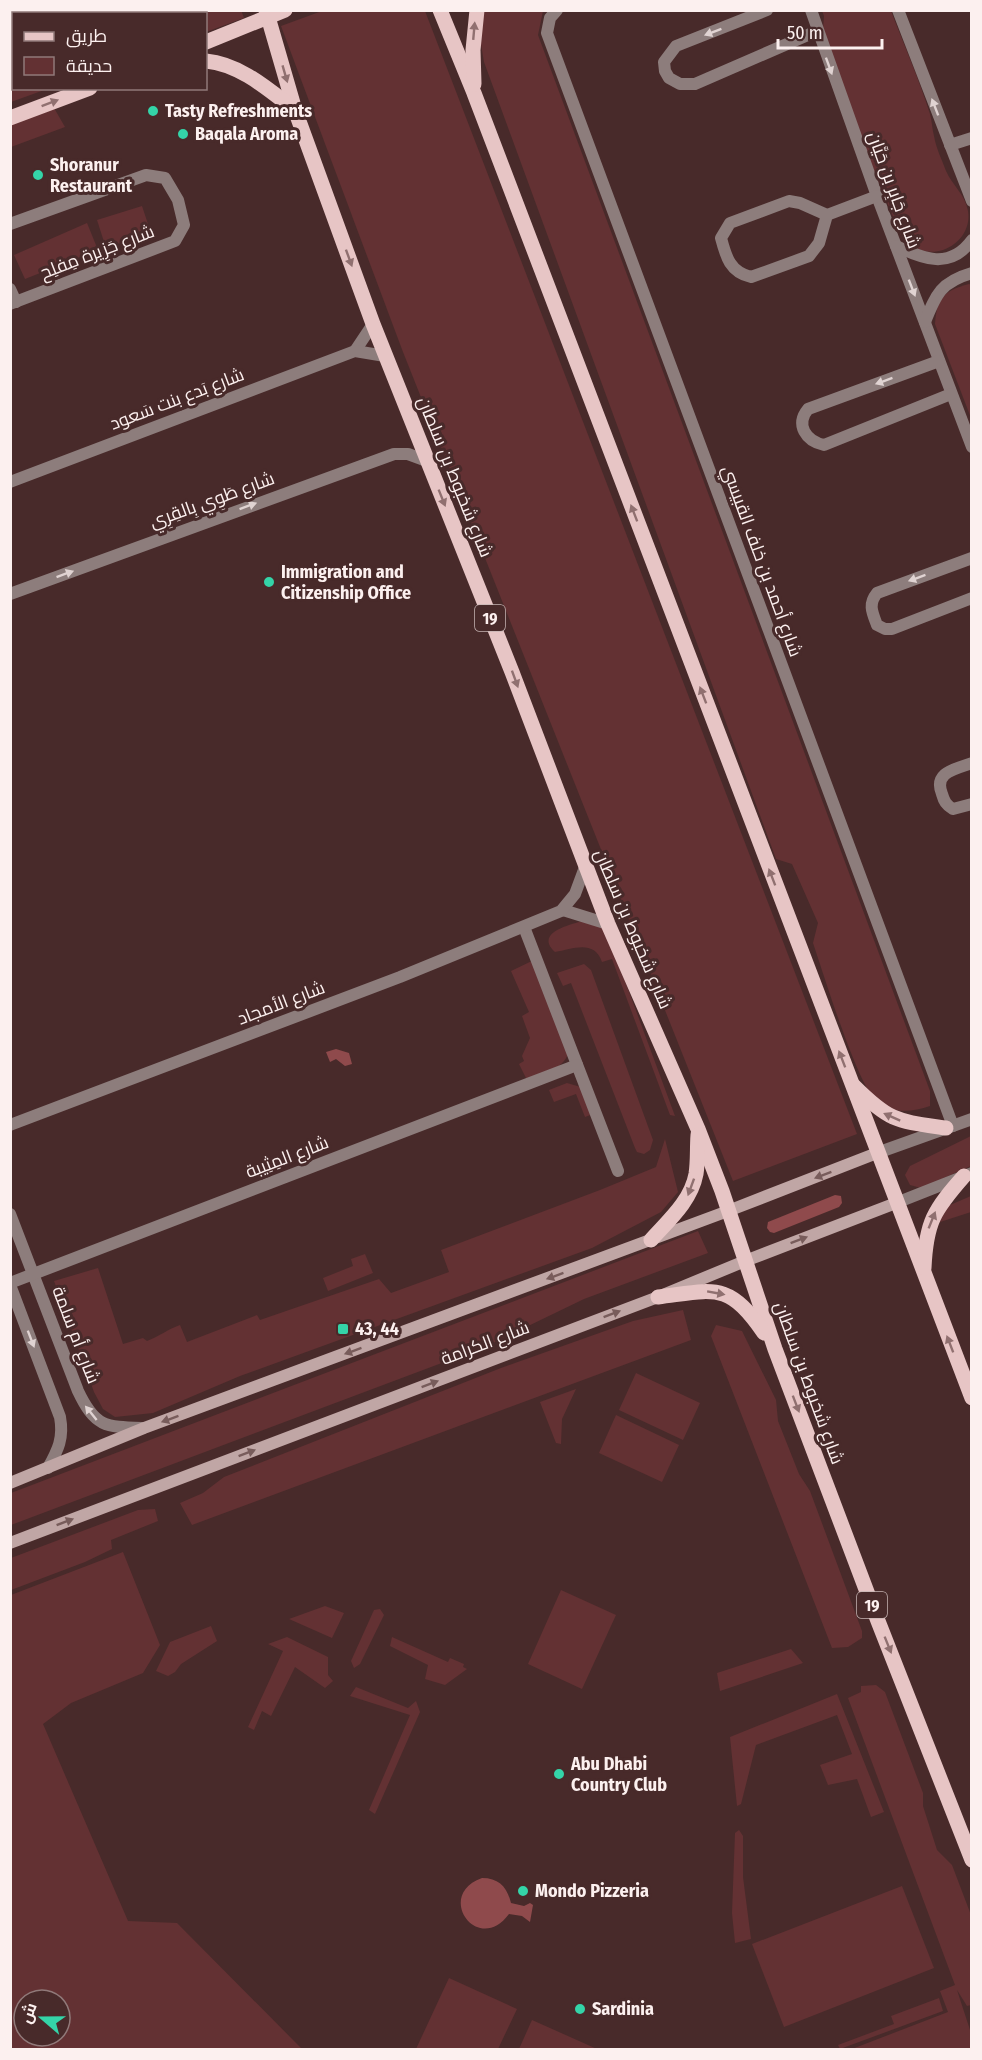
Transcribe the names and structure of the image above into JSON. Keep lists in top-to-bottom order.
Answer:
{
  "streets": {
    "main road": ["شارع شخبوط بن سلطان", "19", "شارع الكرامة"],
    "street": [
      "شارع جَابِر بن حَيَّان",
      "شارع جَزِيرة مِفلِح",
      "شارع بَدع بنت سَعود",
      "شارع طَوِي بِالقِرِي",
      "شارع أحمد بن خلف القبيسي",
      "شارع الأمجاد",
      "شارع المِثِيبة",
      "شارع أم سلمة"
    ]
  },
  "crossings": [
    ["شارع شخبوط بن سلطان", "شارع طَوِي بِالقِرِي"],
    ["شارع شخبوط بن سلطان", "شارع الكرامة"],
    ["شارع المِثِيبة", "شارع أم سلمة"]
  ],
  "one_way": [
    "شارع شخبوط بن سلطان",
    "شارع طَوِي بِالقِرِي",
    "شارع أم سلمة",
    "شارع الكرامة"
  ],
  "places": {
    "other": [
      "Tasty Refreshments",
      "Baqala Aroma",
      "Shoranur Restaurant",
      "Immigration and Citizenship Office",
      "Abu Dhabi Country Club",
      "Mondo Pizzeria",
      "Sardinia"
    ],
    "transit": ["43, 44"]
  },
  "legend": ["طريق", "حديقة"],
  "scale_bar": "50 m",
  "north": "left"
}
